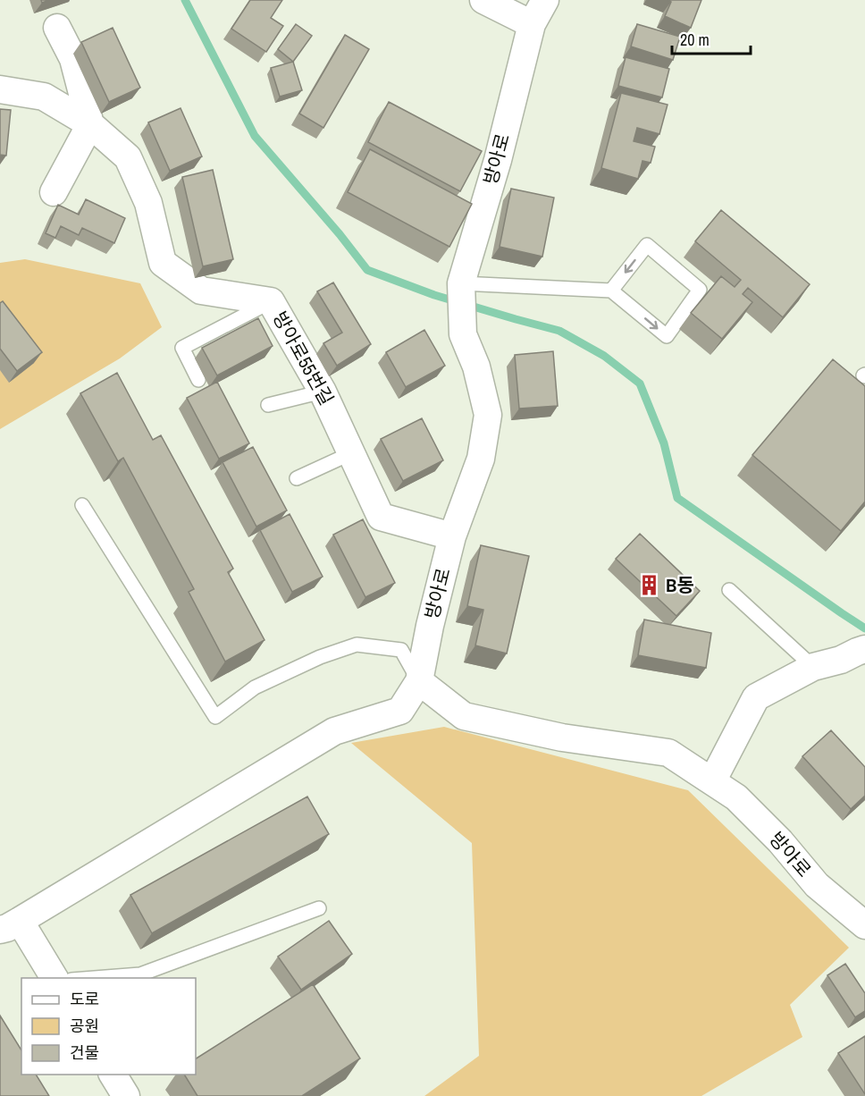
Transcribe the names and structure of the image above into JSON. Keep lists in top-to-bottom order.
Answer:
{
  "streets": {
    "street": ["방아로", "방아로55번길"]
  },
  "crossings": [
    ["방아로", "방아로55번길"]
  ],
  "places": {
    "building": ["B동"]
  },
  "legend": ["도로", "공원", "건물"],
  "scale_bar": "20 m"
}
